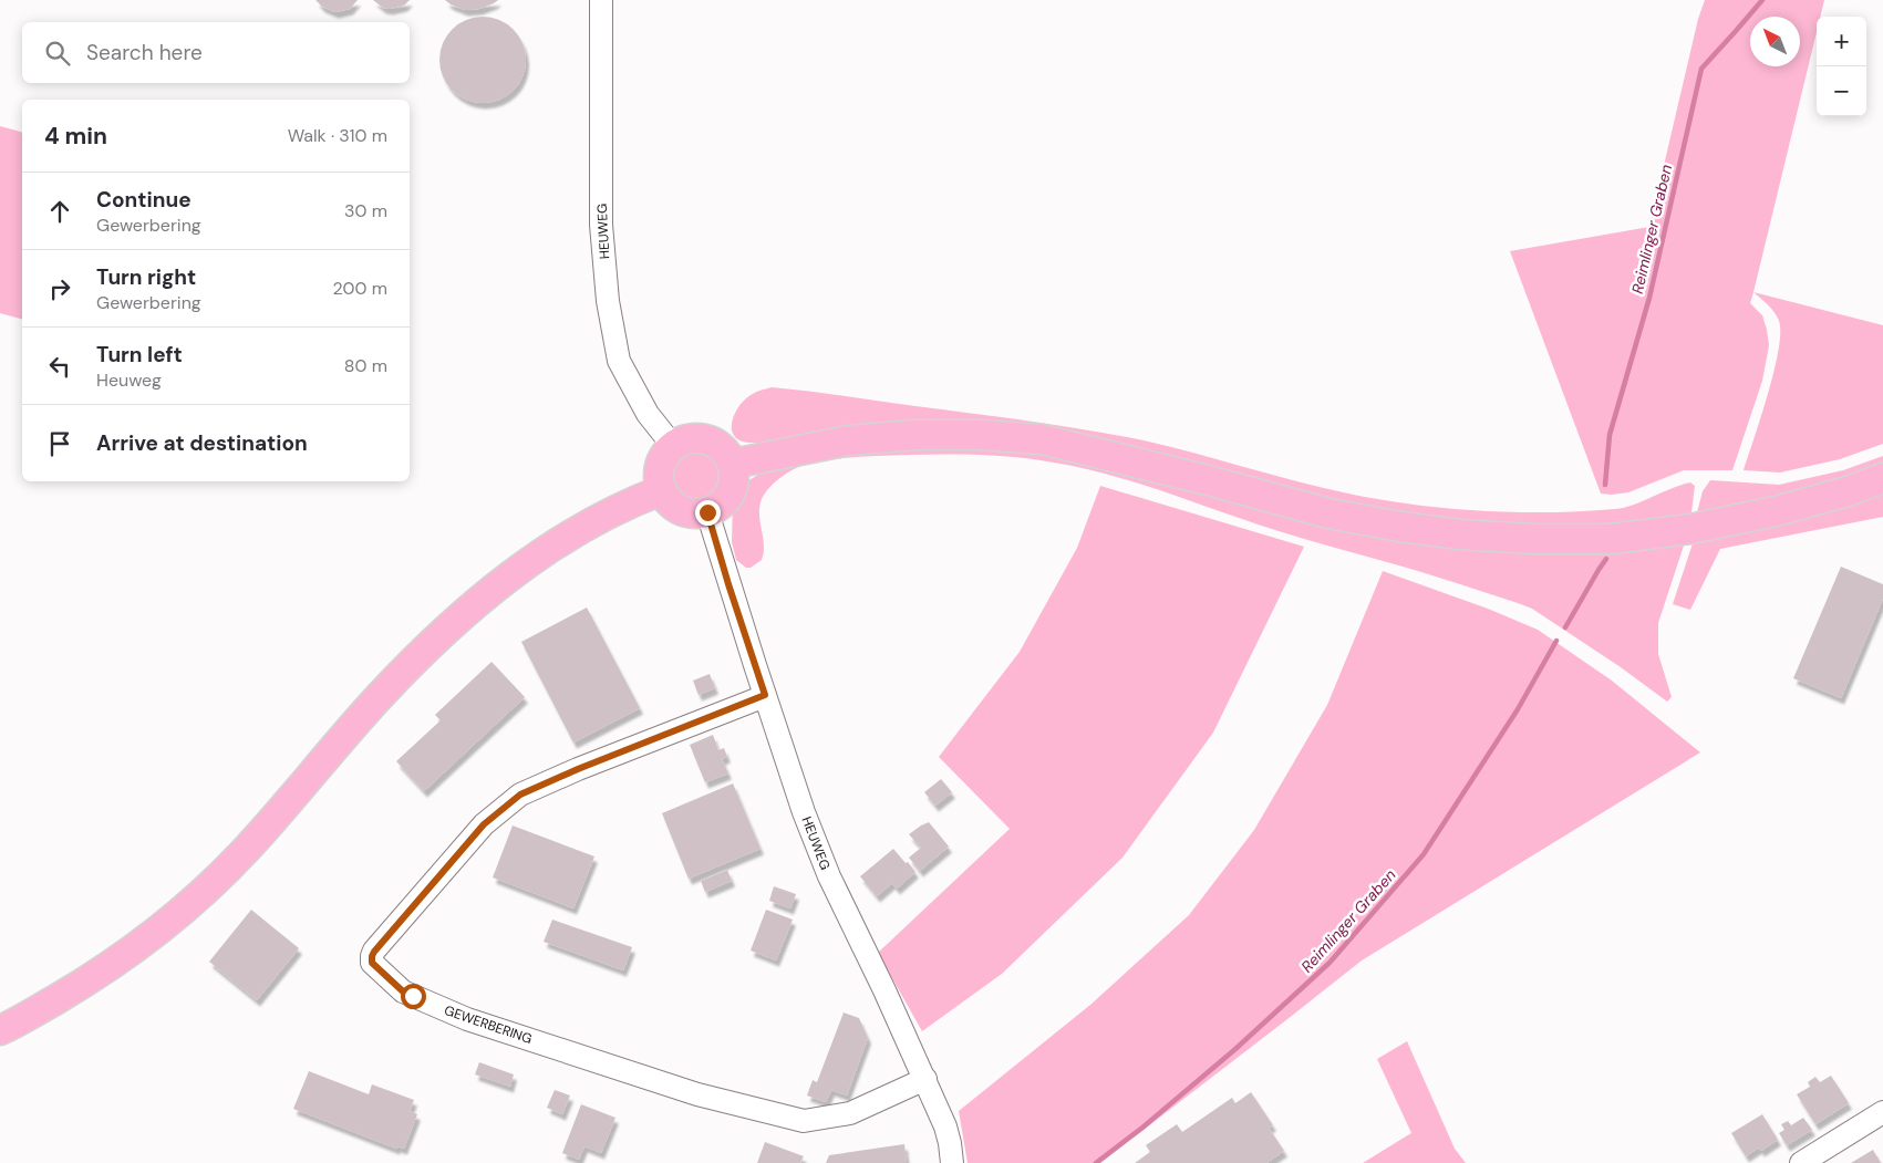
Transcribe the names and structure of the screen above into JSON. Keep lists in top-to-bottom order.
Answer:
{
  "streets": {
    "street": ["HEUWEG", "GEWERBERING"]
  },
  "crossings": [
    ["HEUWEG", "GEWERBERING"]
  ],
  "water": ["Reimlinger Graben"],
  "north": "top left",
  "page": {
    "map_buttons": ["+", "−"],
    "search": "Search here",
    "heading": ["4 min", "Walk · 310 m"],
    "list": [
      ["Continue", "Gewerbering", "30 m"],
      ["Turn right", "Gewerbering", "200 m"],
      ["Turn left", "Heuweg", "80 m"],
      "Arrive at destination"
    ]
  }
}
